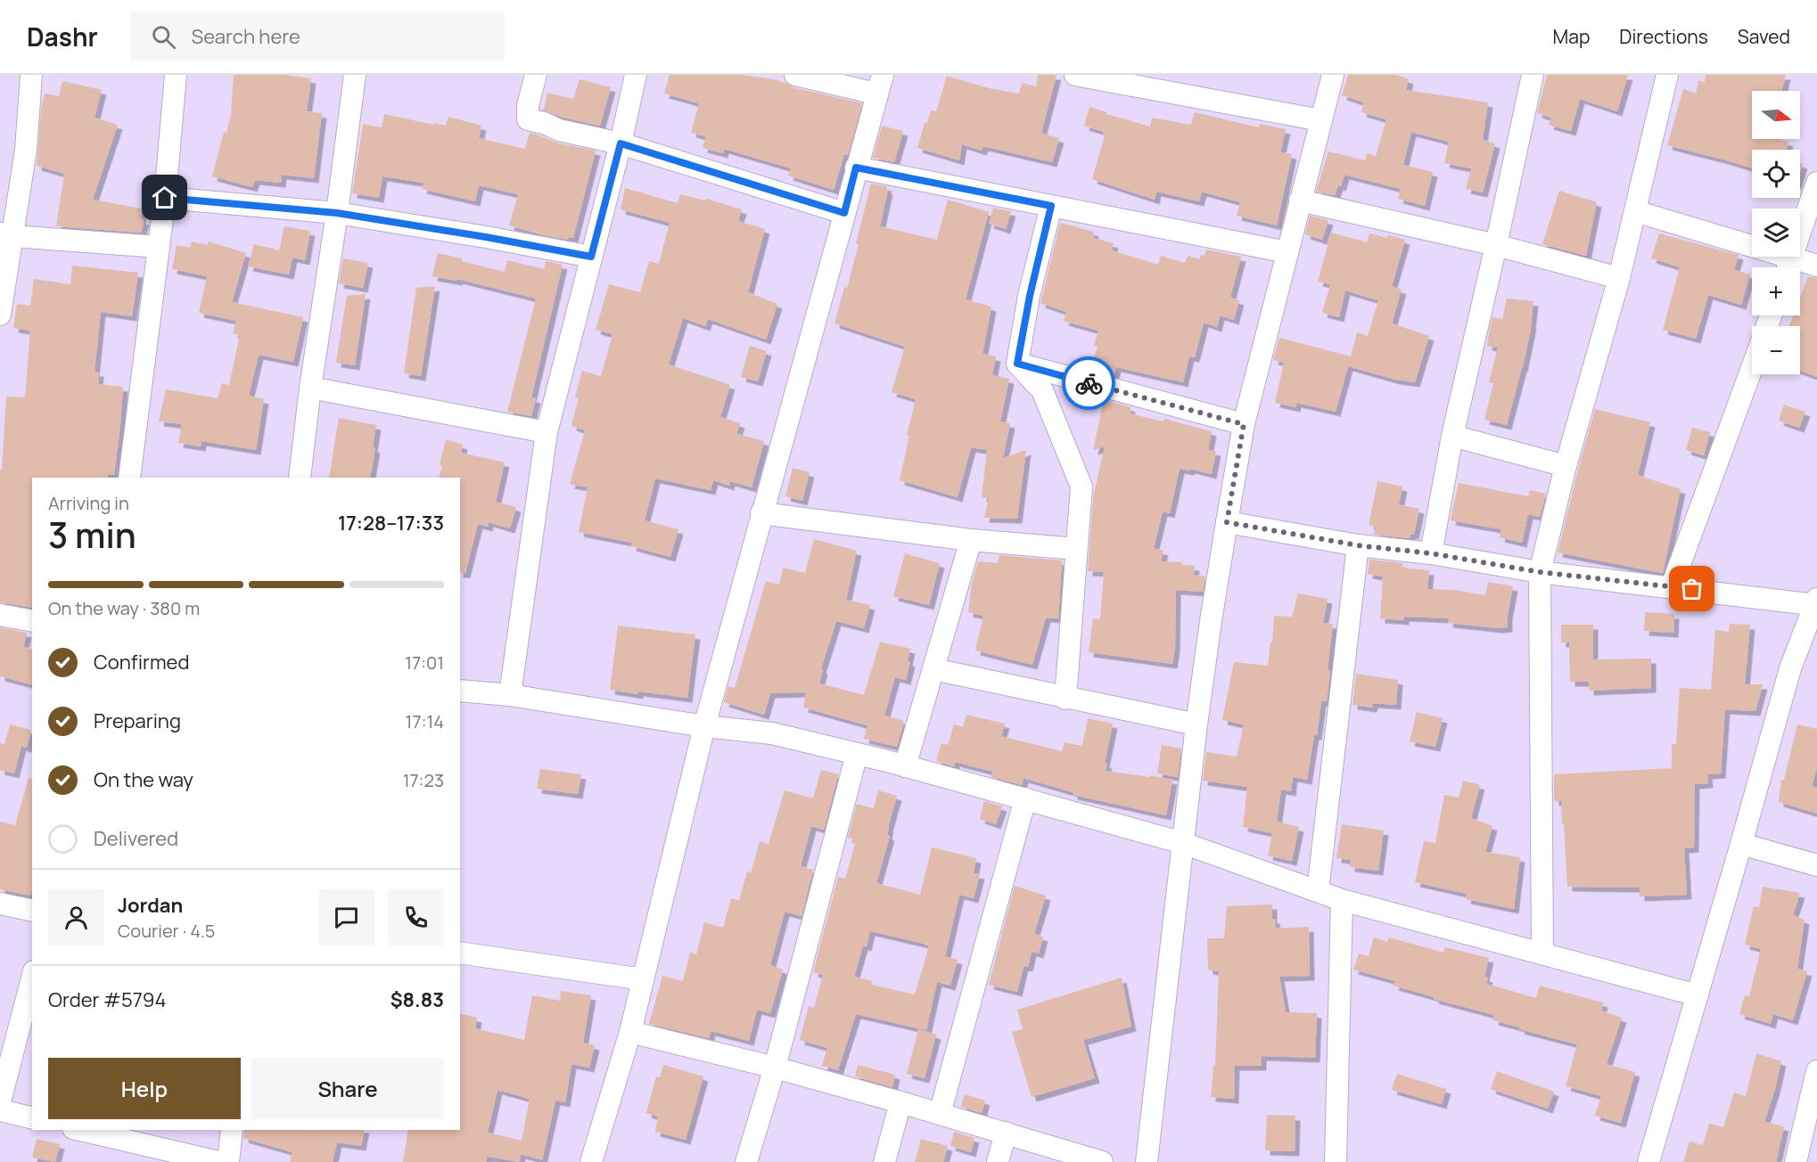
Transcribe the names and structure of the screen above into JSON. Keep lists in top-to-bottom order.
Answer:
{
  "north": "right",
  "page": {
    "header": "Dashr",
    "search": "Search here",
    "nav": ["Map", "Directions", "Saved"],
    "map_buttons": ["+", "−"],
    "heading": ["3 min", "Arriving in", "17:28–17:33"],
    "panel": [
      "Jordan",
      "Courier · 4.5",
      "Order #5794",
      "$8.83"
    ],
    "bar": "On the way · 380 m",
    "list": [
      ["Confirmed", "17:01"],
      ["Preparing", "17:14"],
      ["On the way", "17:23"],
      "Delivered"
    ],
    "buttons": ["Help", "Share"]
  }
}
